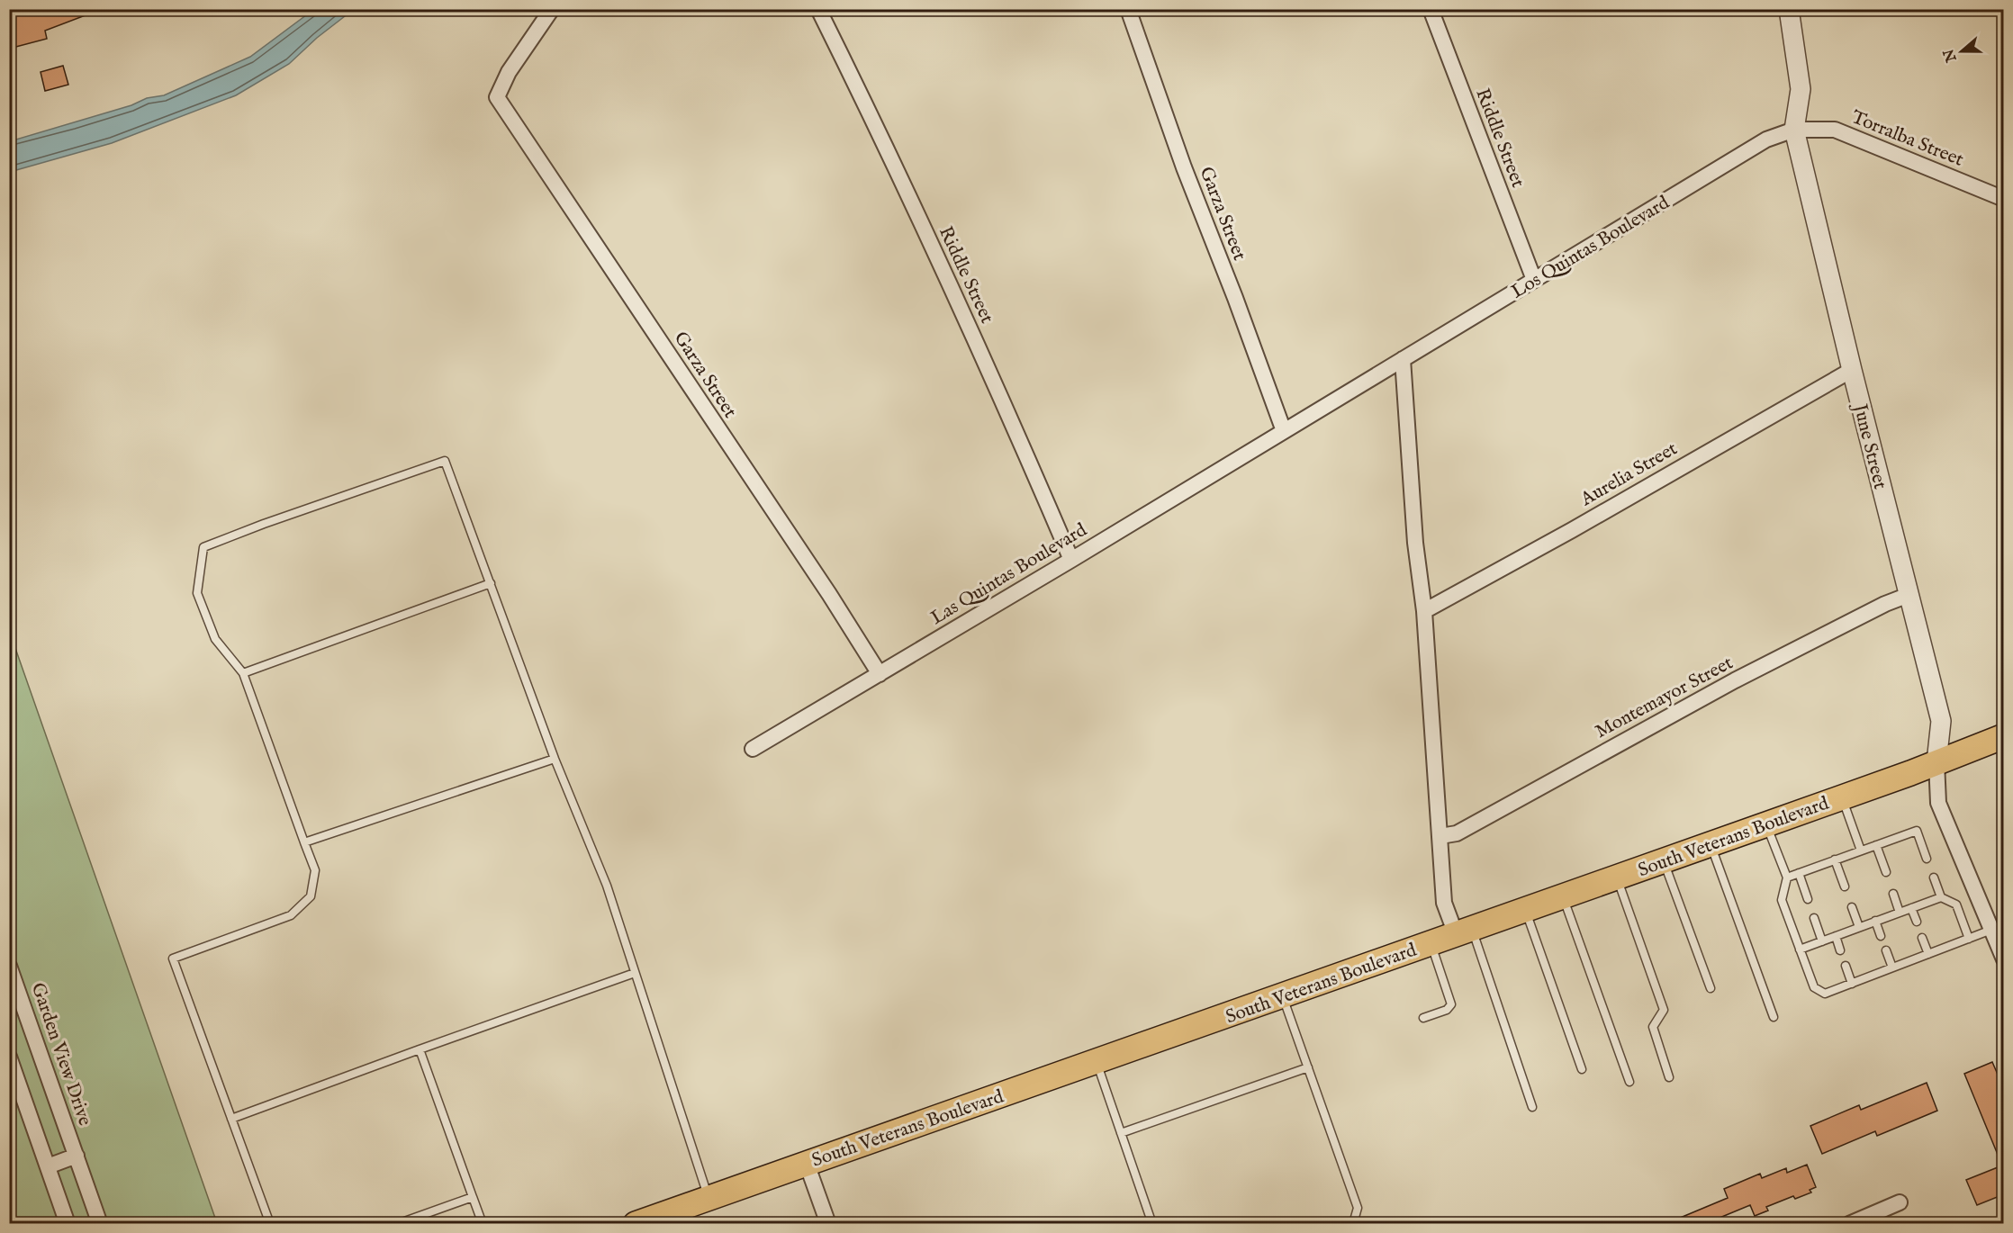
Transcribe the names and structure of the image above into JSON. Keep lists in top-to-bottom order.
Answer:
{
  "streets": {
    "main road": ["South Veterans Boulevard"],
    "street": [
      "Riddle Street",
      "Torralba Street",
      "Garza Street",
      "Los Quintas Boulevard",
      "June Street",
      "Aurelia Street",
      "Las Quintas Boulevard",
      "Montemayor Street",
      "Garden View Drive"
    ]
  },
  "crossings": [
    ["Riddle Street", "Los Quintas Boulevard"],
    ["Riddle Street", "Las Quintas Boulevard"],
    ["Torralba Street", "Los Quintas Boulevard"],
    ["Torralba Street", "June Street"],
    ["Garza Street", "Los Quintas Boulevard"],
    ["Garza Street", "Las Quintas Boulevard"],
    ["Los Quintas Boulevard", "June Street"],
    ["Los Quintas Boulevard", "Las Quintas Boulevard"],
    ["June Street", "Aurelia Street"],
    ["June Street", "Montemayor Street"],
    ["June Street", "South Veterans Boulevard"]
  ],
  "north": "left"
}
